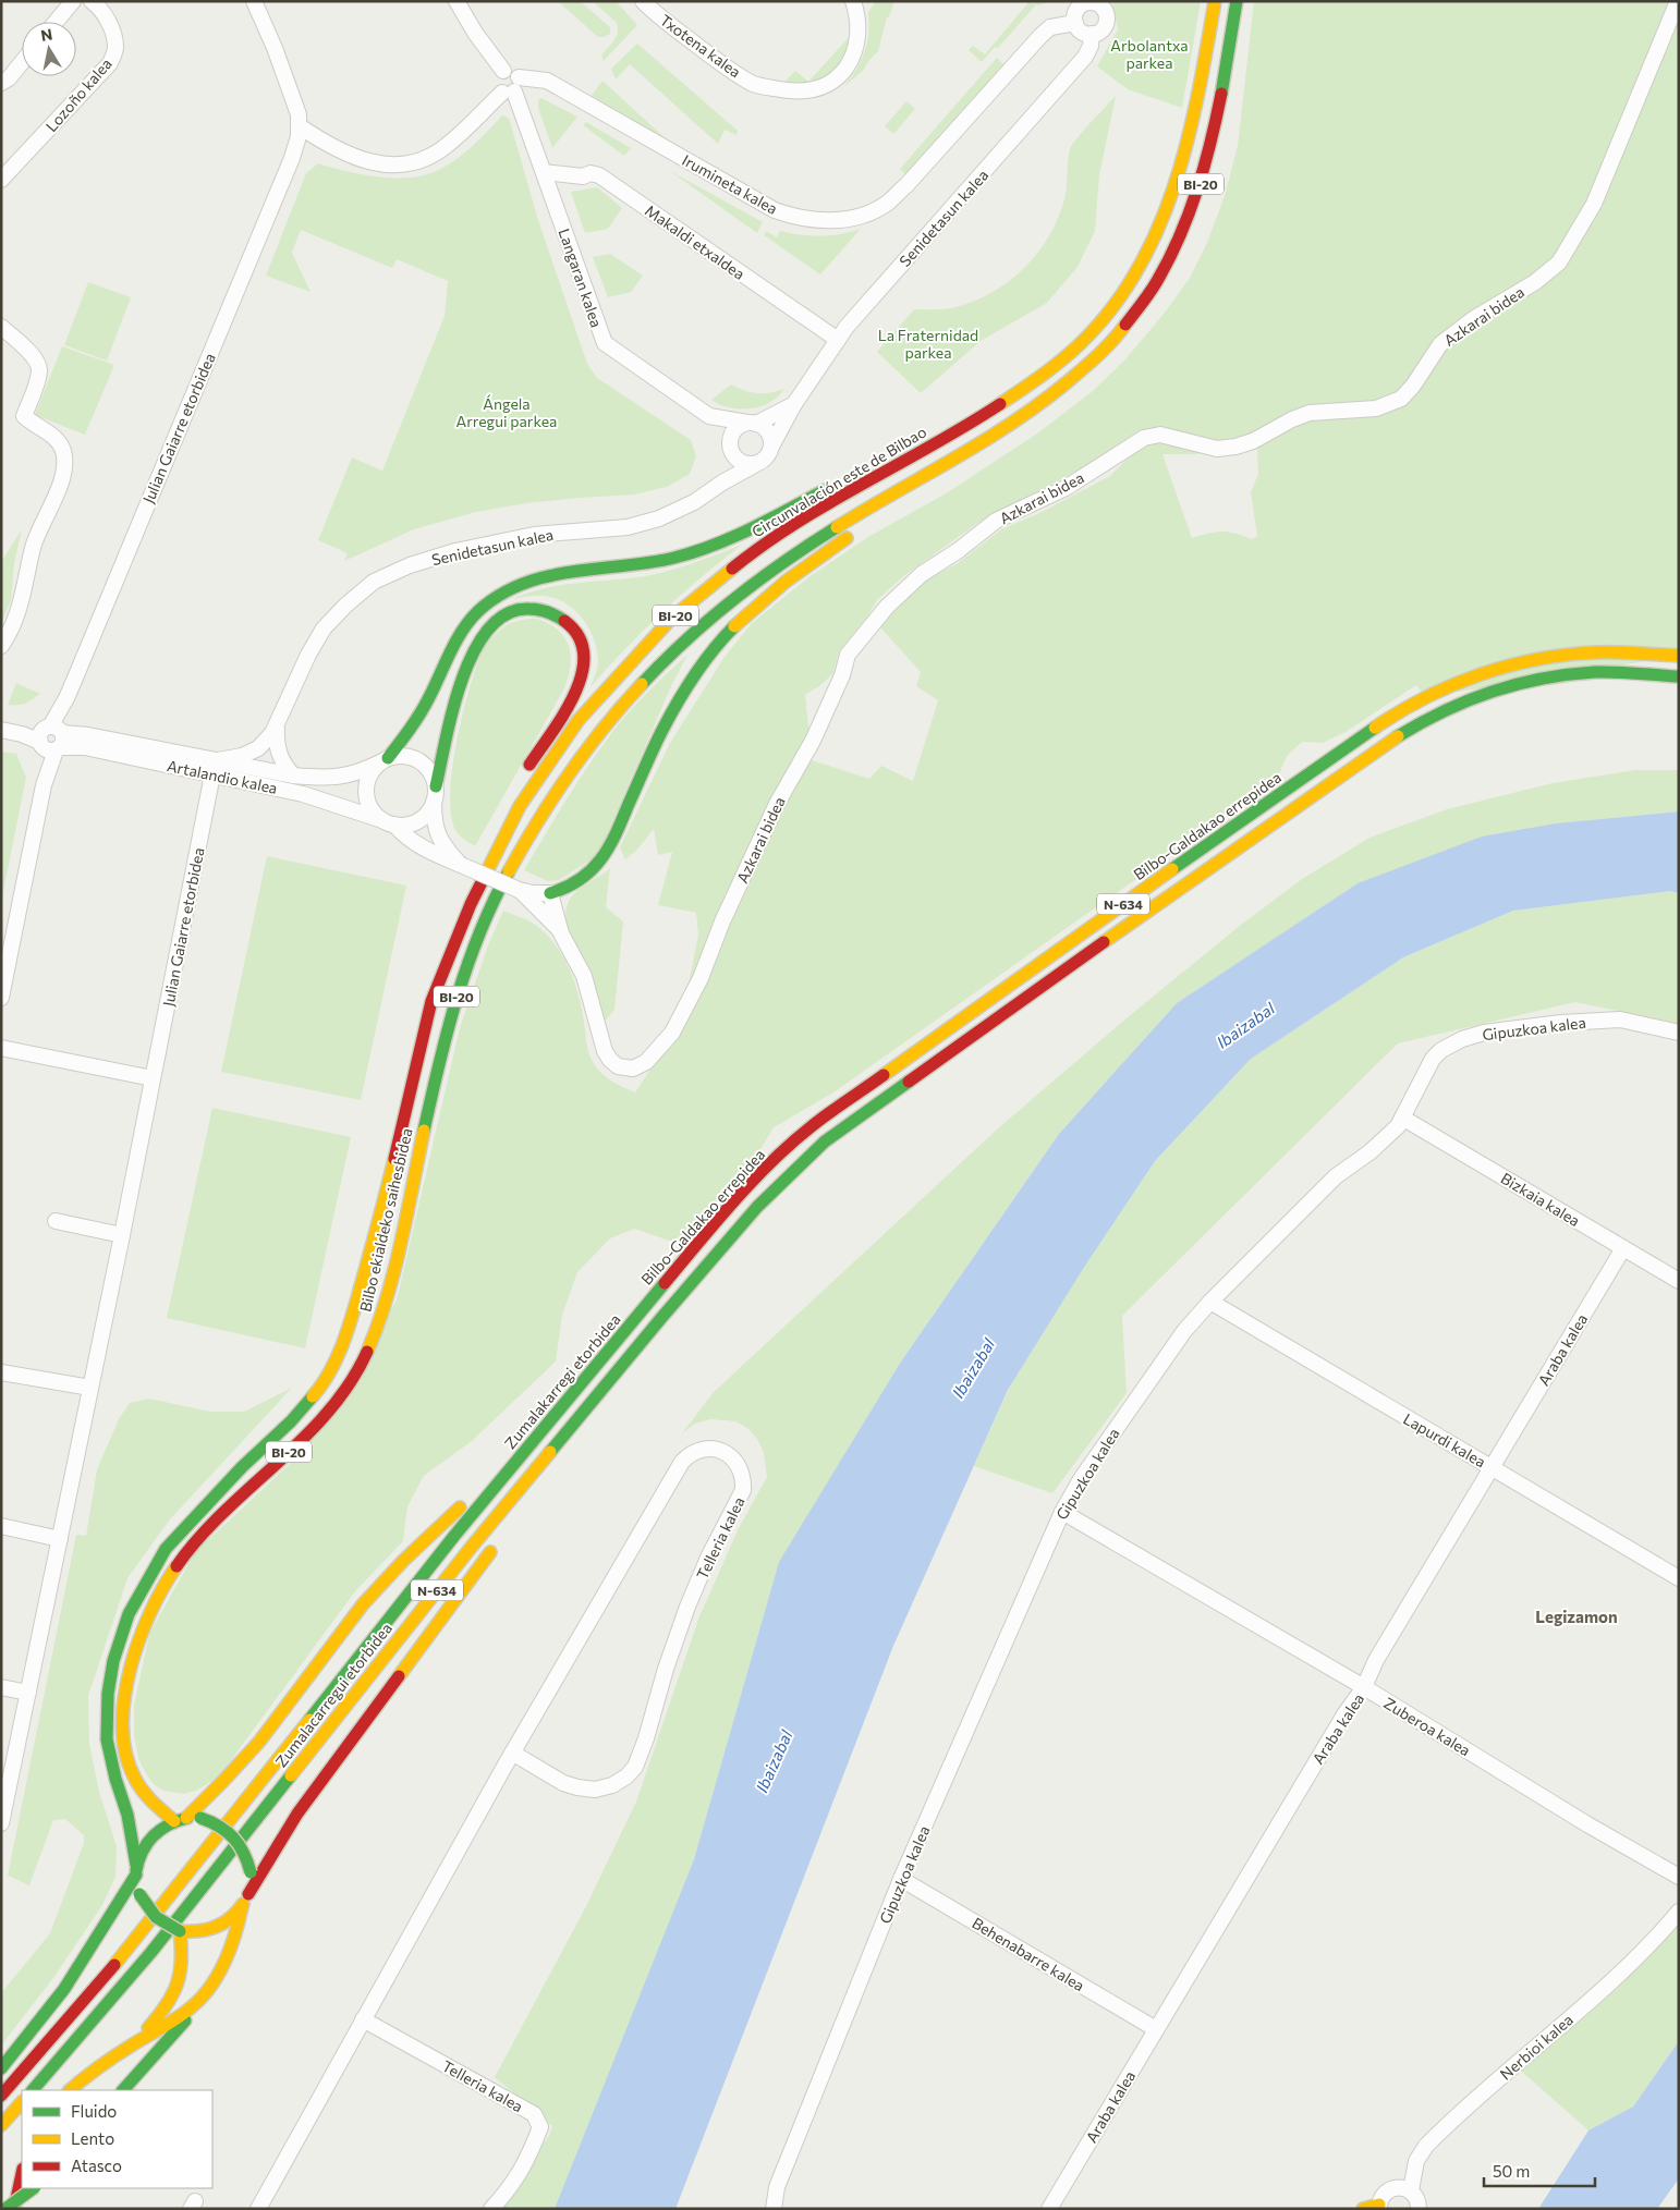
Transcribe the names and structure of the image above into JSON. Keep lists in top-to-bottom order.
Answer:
{
  "streets": {
    "main road": [
      "BI-20",
      "Circunvalación este de Bilbao",
      "Bilbo-Galdakao errepidea",
      "N-634",
      "Bilbo ekialdeko saihesbidea",
      "Zumalakarregi etorbidea",
      "Zumalacarregui etorbidea"
    ],
    "street": [
      "Txotena kalea",
      "Lozoño kalea",
      "Irumineta kalea",
      "Senidetasun kalea",
      "Makaldi etxaldea",
      "Langaran kalea",
      "Azkarai bidea",
      "Julian Gaiarre etorbidea",
      "Artalandio kalea",
      "Gipuzkoa kalea",
      "Bizkaia kalea",
      "Araba kalea",
      "Lapurdi kalea",
      "Telleria kalea",
      "Zuberoa kalea",
      "Behenabarre kalea",
      "Nerbioi kalea"
    ]
  },
  "crossings": [
    ["Irumineta kalea", "Senidetasun kalea"],
    ["Irumineta kalea", "Langaran kalea"],
    ["BI-20", "Bilbo ekialdeko saihesbidea"],
    ["Senidetasun kalea", "Makaldi etxaldea"],
    ["Senidetasun kalea", "Langaran kalea"],
    ["Senidetasun kalea", "Julian Gaiarre etorbidea"],
    ["Senidetasun kalea", "Artalandio kalea"],
    ["Makaldi etxaldea", "Langaran kalea"],
    ["Julian Gaiarre etorbidea", "Artalandio kalea"],
    ["Circunvalación este de Bilbao", "Bilbo ekialdeko saihesbidea"],
    ["Bilbo-Galdakao errepidea", "N-634"],
    ["Bilbo-Galdakao errepidea", "Zumalakarregi etorbidea"],
    ["N-634", "Bilbo ekialdeko saihesbidea"],
    ["N-634", "Zumalakarregi etorbidea"],
    ["N-634", "Zumalacarregui etorbidea"],
    ["Gipuzkoa kalea", "Bizkaia kalea"],
    ["Gipuzkoa kalea", "Lapurdi kalea"],
    ["Gipuzkoa kalea", "Zuberoa kalea"],
    ["Gipuzkoa kalea", "Behenabarre kalea"],
    ["Bizkaia kalea", "Araba kalea"],
    ["Araba kalea", "Lapurdi kalea"],
    ["Araba kalea", "Zuberoa kalea"],
    ["Araba kalea", "Behenabarre kalea"],
    ["Zumalakarregi etorbidea", "Zumalacarregui etorbidea"]
  ],
  "districts": ["Legizamon"],
  "water": ["Ibaizabal"],
  "parks": ["Arbolantxa parkea", "La Fraternidad parkea", "Ángela Arregui parkea"],
  "legend": ["Fluido", "Lento", "Atasco"],
  "scale_bar": "50 m",
  "north": "top"
}
